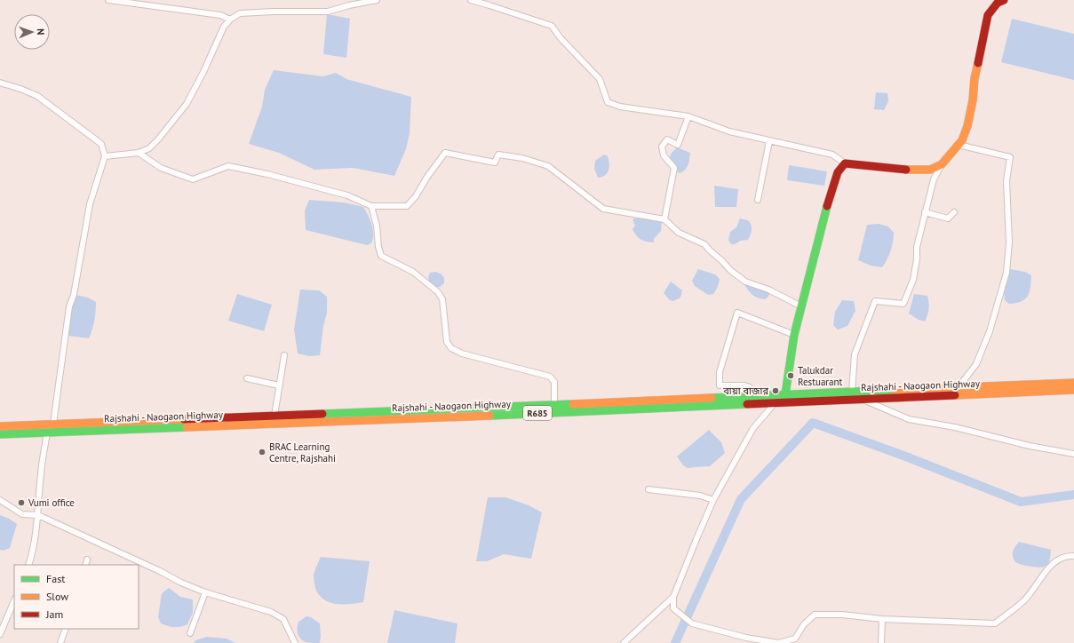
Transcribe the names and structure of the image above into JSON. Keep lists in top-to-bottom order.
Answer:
{
  "streets": {
    "main road": ["Rajshahi - Naogaon Highway", "R685"]
  },
  "places": [
    "Talukdar Restuarant",
    "বায়া বাজার",
    "BRAC Learning Centre, Rajshahi",
    "Vumi office"
  ],
  "legend": ["Fast", "Slow", "Jam"],
  "north": "right"
}
